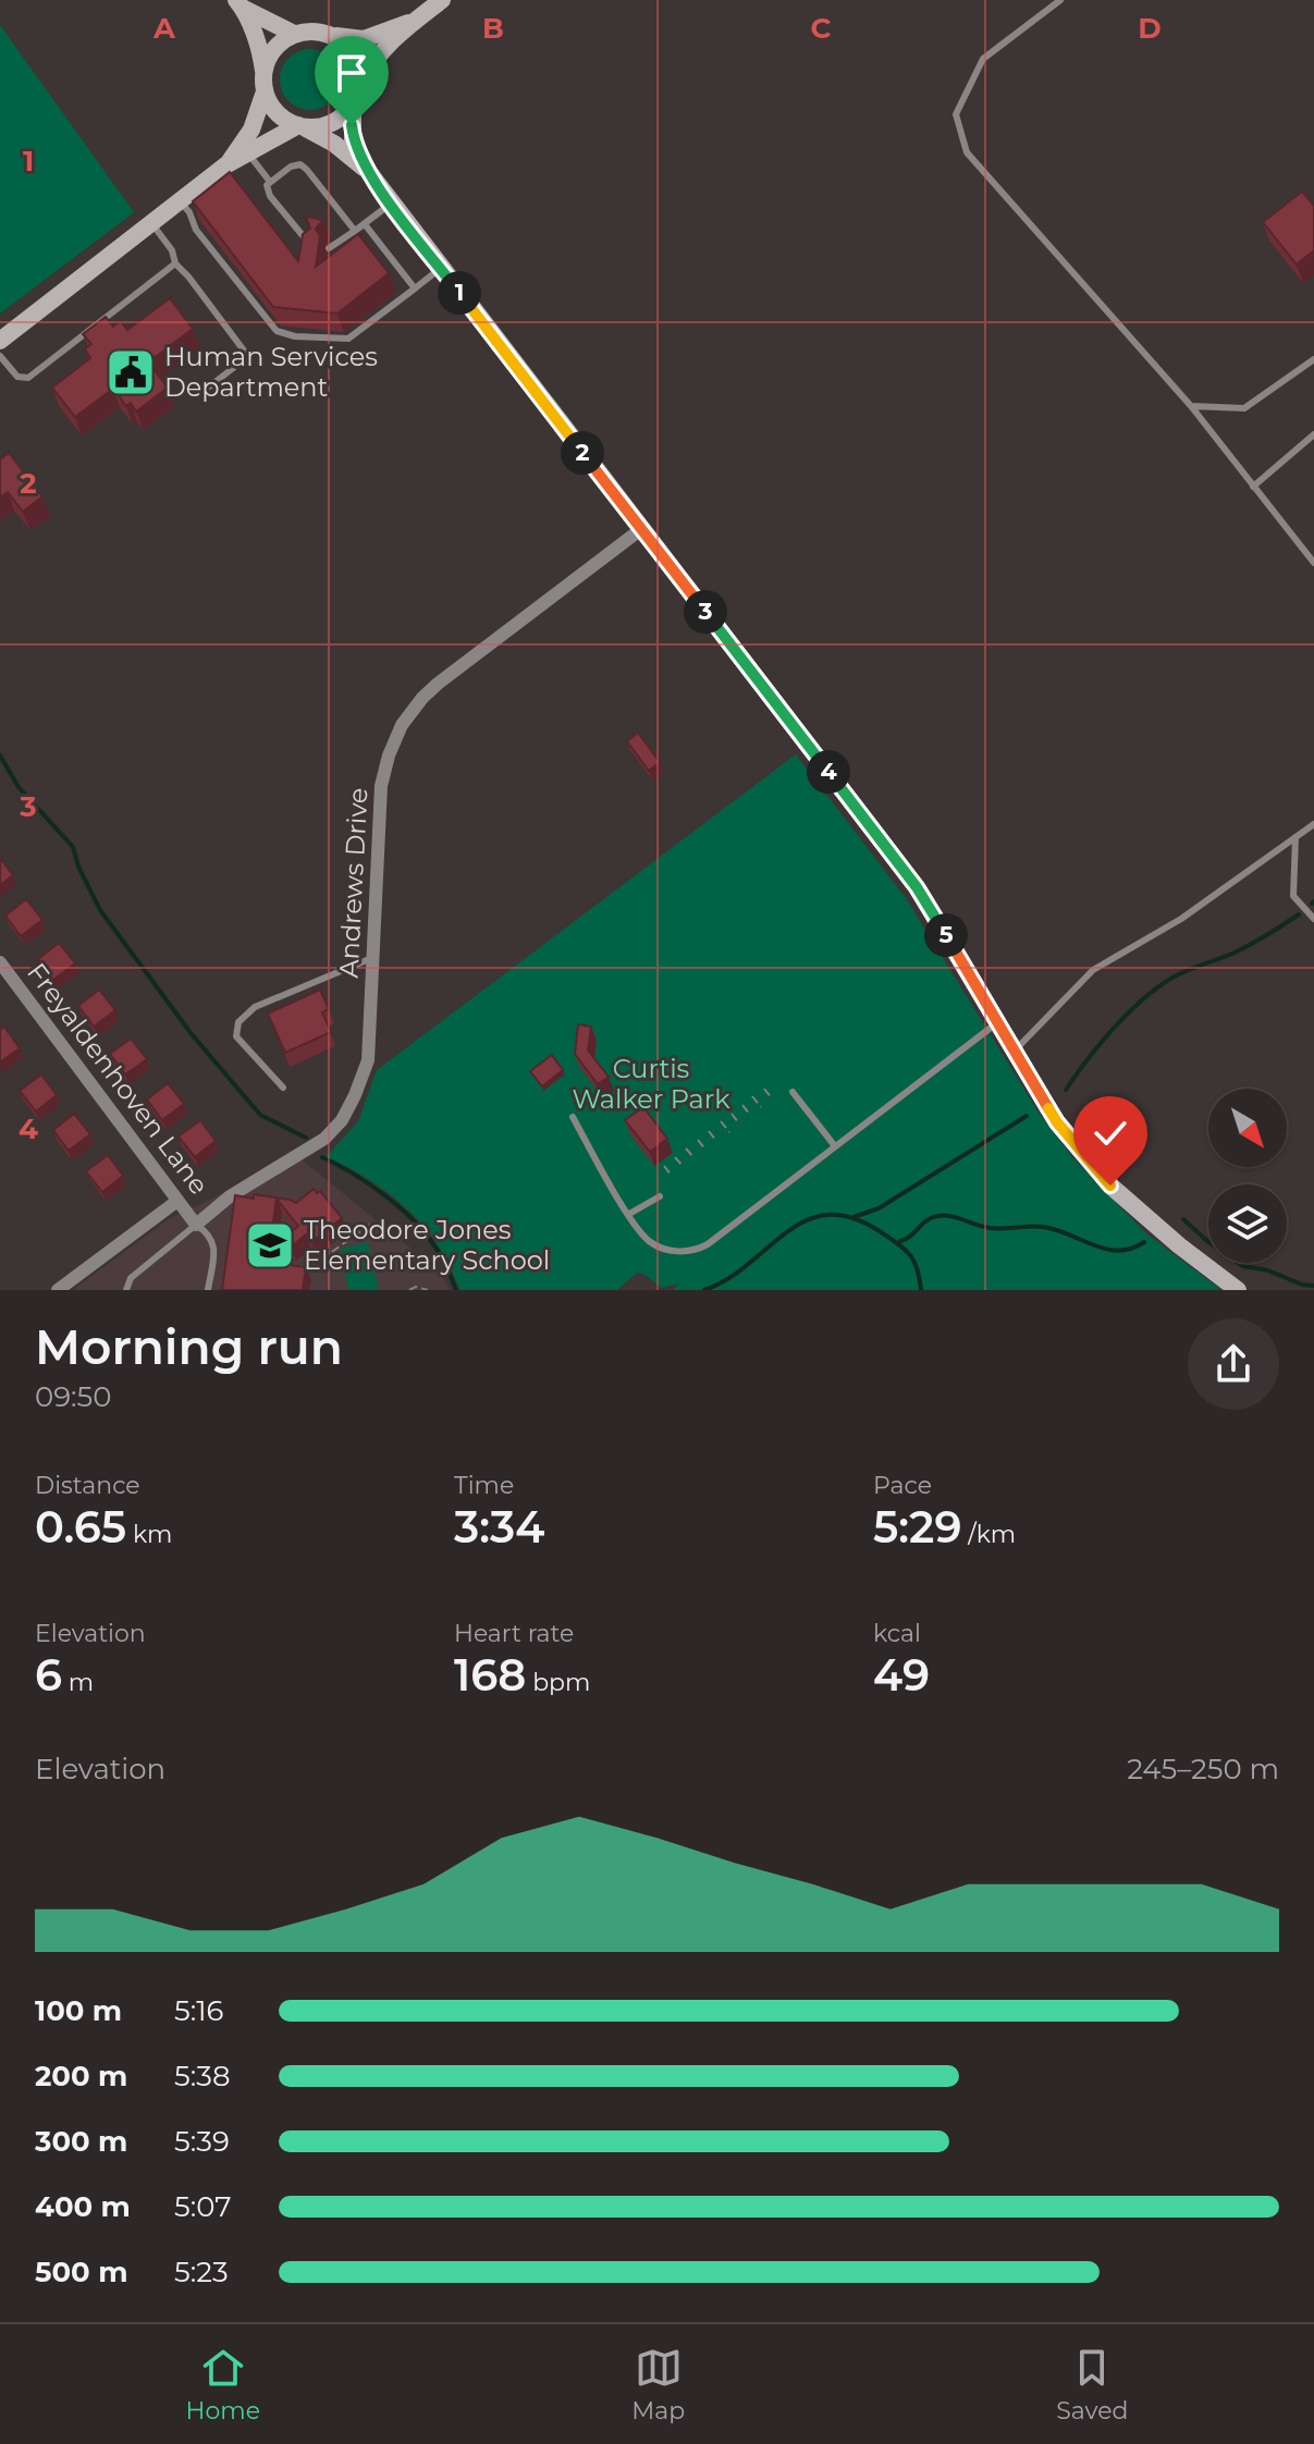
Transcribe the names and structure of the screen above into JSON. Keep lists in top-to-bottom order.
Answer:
{
  "streets": {
    "street": ["Andrews Drive", "Freyaldenhoven Lane"]
  },
  "crossings": [
    ["Andrews Drive", "Freyaldenhoven Lane"]
  ],
  "parks": ["Curtis Walker Park"],
  "places": {
    "public building": ["Human Services Department"],
    "school or university": ["Theodore Jones Elementary School"]
  },
  "north": "bottom right",
  "page": {
    "pins": [
      "1",
      "2",
      "3",
      "4",
      "5"
    ],
    "heading": ["Morning run", "09:50"],
    "stats": [
      ["Distance", "0.65 km"],
      ["Time", "3:34"],
      ["Pace", "5:29 /km"],
      ["Elevation", "6 m"],
      ["Heart rate", "168 bpm"],
      ["kcal", "49"]
    ],
    "chart": ["Elevation", "245–250 m"],
    "list": [
      {
        "name": "100 m",
        "note": "5:16"
      },
      {
        "name": "200 m",
        "note": "5:38"
      },
      {
        "name": "300 m",
        "note": "5:39"
      },
      {
        "name": "400 m",
        "note": "5:07"
      },
      {
        "name": "500 m",
        "note": "5:23"
      }
    ],
    "tabs": ["Home", "Map", "Saved"]
  },
  "grid": {
    "columns": [
      "A",
      "B",
      "C",
      "D"
    ],
    "rows": [
      "1",
      "2",
      "3",
      "4"
    ]
  }
}
